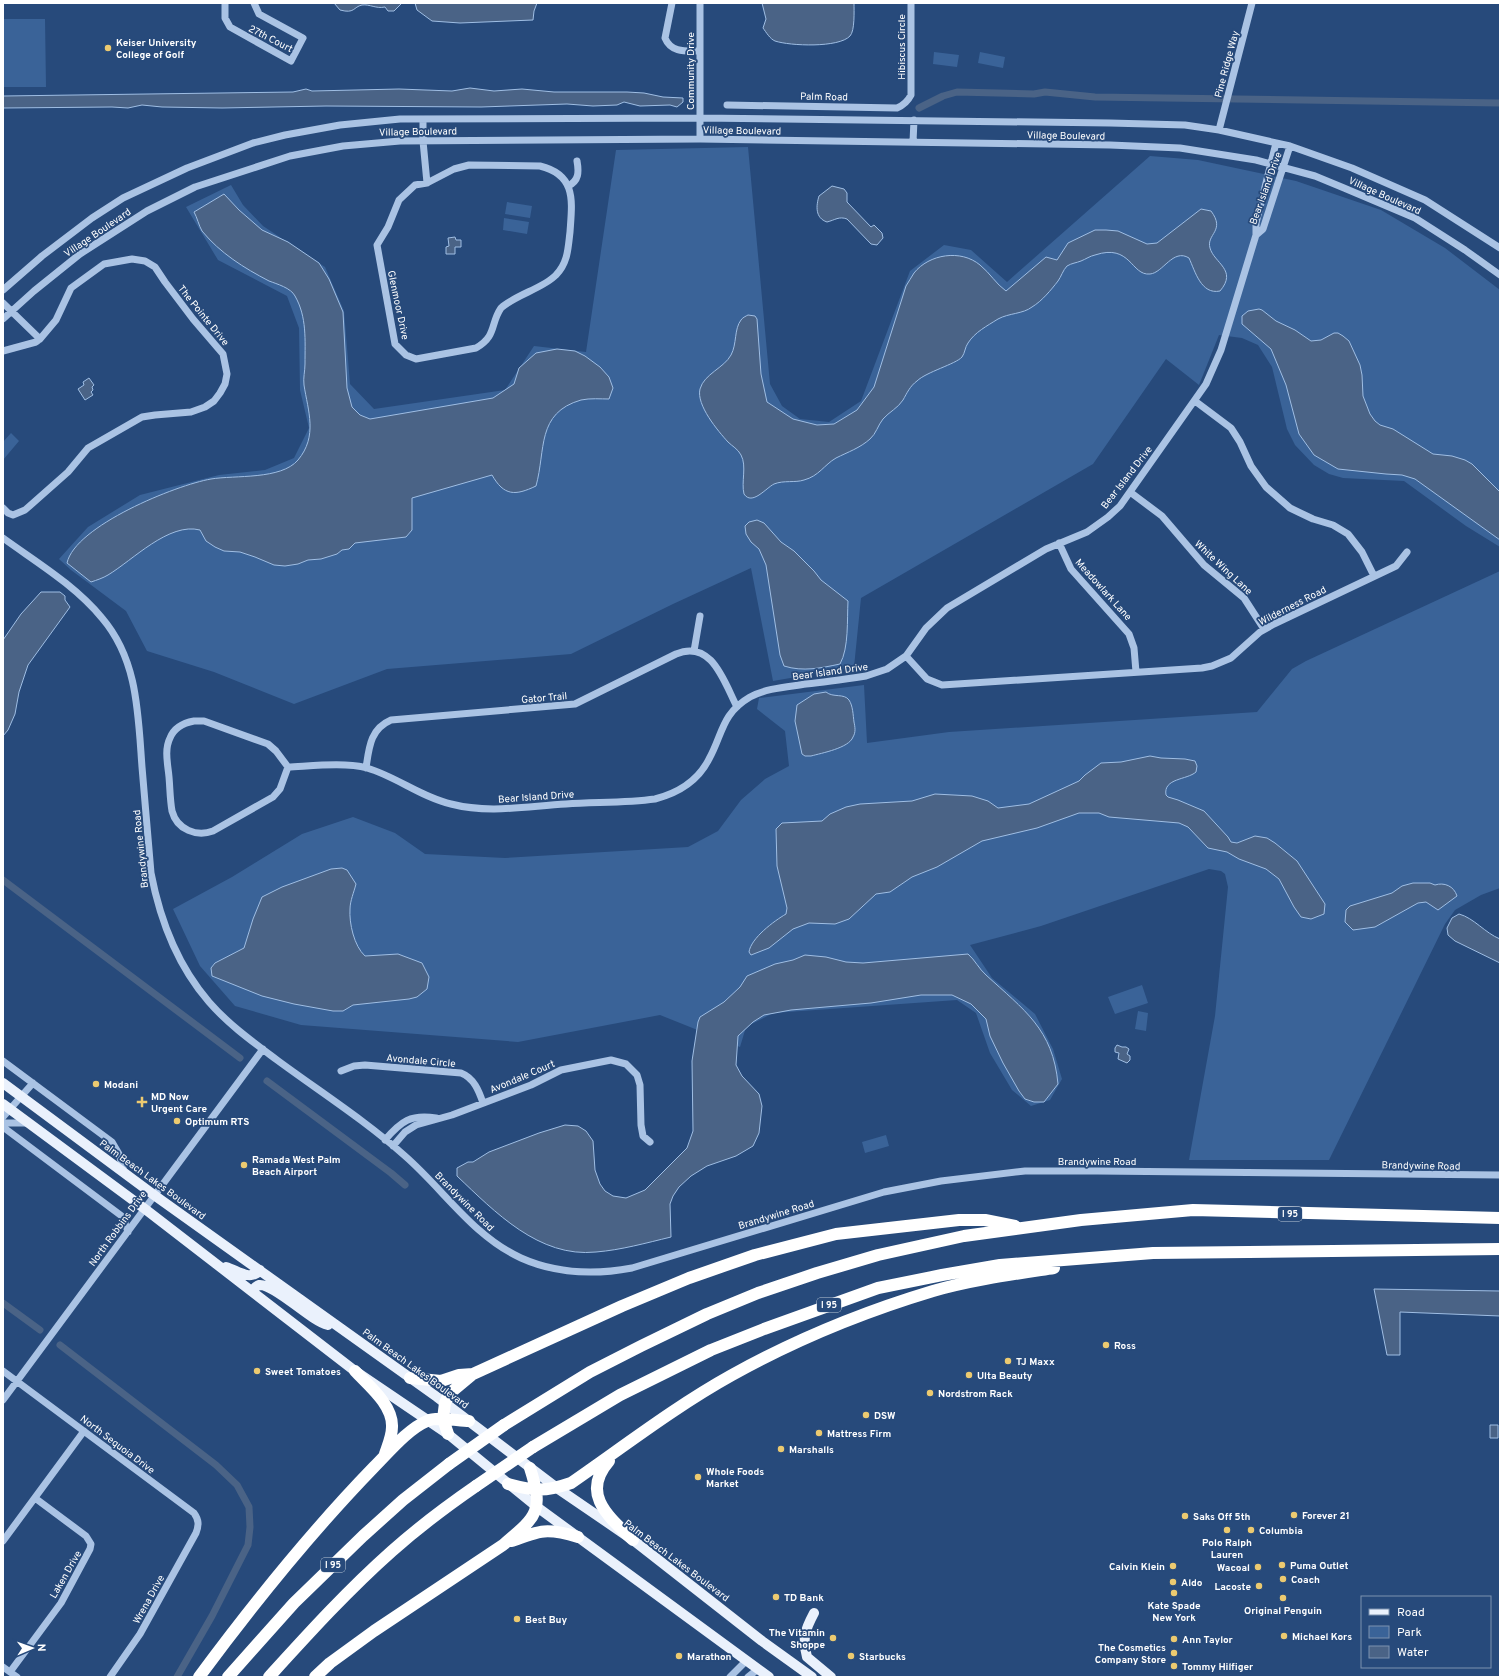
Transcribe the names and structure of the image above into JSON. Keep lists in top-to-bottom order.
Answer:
{
  "streets": {
    "highway": ["I 95"],
    "main road": ["Palm Beach Lakes Boulevard"],
    "street": [
      "27th Court",
      "Hibiscus Circle",
      "Pine Ridge Way",
      "Community Drive",
      "Palm Road",
      "Village Boulevard",
      "Bear Island Drive",
      "Glenmoor Drive",
      "The Pointe Drive",
      "White Wing Lane",
      "Meadowlark Lane",
      "Wilderness Road",
      "Gator Trail",
      "Brandywine Road",
      "Avondale Circle",
      "Avondale Court",
      "North Robbins Drive",
      "North Sequoia Drive",
      "Laken Drive",
      "Wrena Drive"
    ]
  },
  "crossings": [
    ["Hibiscus Circle", "Palm Road"],
    ["Pine Ridge Way", "Village Boulevard"],
    ["Community Drive", "Village Boulevard"],
    ["Village Boulevard", "Bear Island Drive"],
    ["Bear Island Drive", "White Wing Lane"],
    ["Bear Island Drive", "Meadowlark Lane"],
    ["Bear Island Drive", "Wilderness Road"],
    ["Bear Island Drive", "Gator Trail"],
    ["White Wing Lane", "Wilderness Road"],
    ["Meadowlark Lane", "Wilderness Road"],
    ["Brandywine Road", "Avondale Court"],
    ["Brandywine Road", "North Robbins Drive"],
    ["Avondale Circle", "Avondale Court"],
    ["Palm Beach Lakes Boulevard", "North Robbins Drive"],
    ["North Robbins Drive", "North Sequoia Drive"],
    ["North Sequoia Drive", "Wrena Drive"]
  ],
  "places": {
    "other": [
      "Keiser University College of Golf",
      "Modani",
      "Optimum RTS",
      "Ramada West Palm Beach Airport",
      "Ross",
      "TJ Maxx",
      "Sweet Tomatoes",
      "Ulta Beauty",
      "Nordstrom Rack",
      "DSW",
      "Mattress Firm",
      "Marshalls",
      "Whole Foods Market",
      "Forever 21",
      "Saks Off 5th",
      "Polo Ralph Lauren",
      "Columbia",
      "Puma Outlet",
      "Calvin Klein",
      "Wacoal",
      "Coach",
      "Aldo",
      "Lacoste",
      "Kate Spade New York",
      "TD Bank",
      "Original Penguin",
      "Best Buy",
      "Michael Kors",
      "The Vitamin Shoppe",
      "Ann Taylor",
      "The Cosmetics Company Store",
      "Marathon",
      "Starbucks",
      "Tommy Hilfiger"
    ],
    "health": ["MD Now Urgent Care"]
  },
  "legend": ["Road", "Park", "Water"],
  "north": "right"
}
